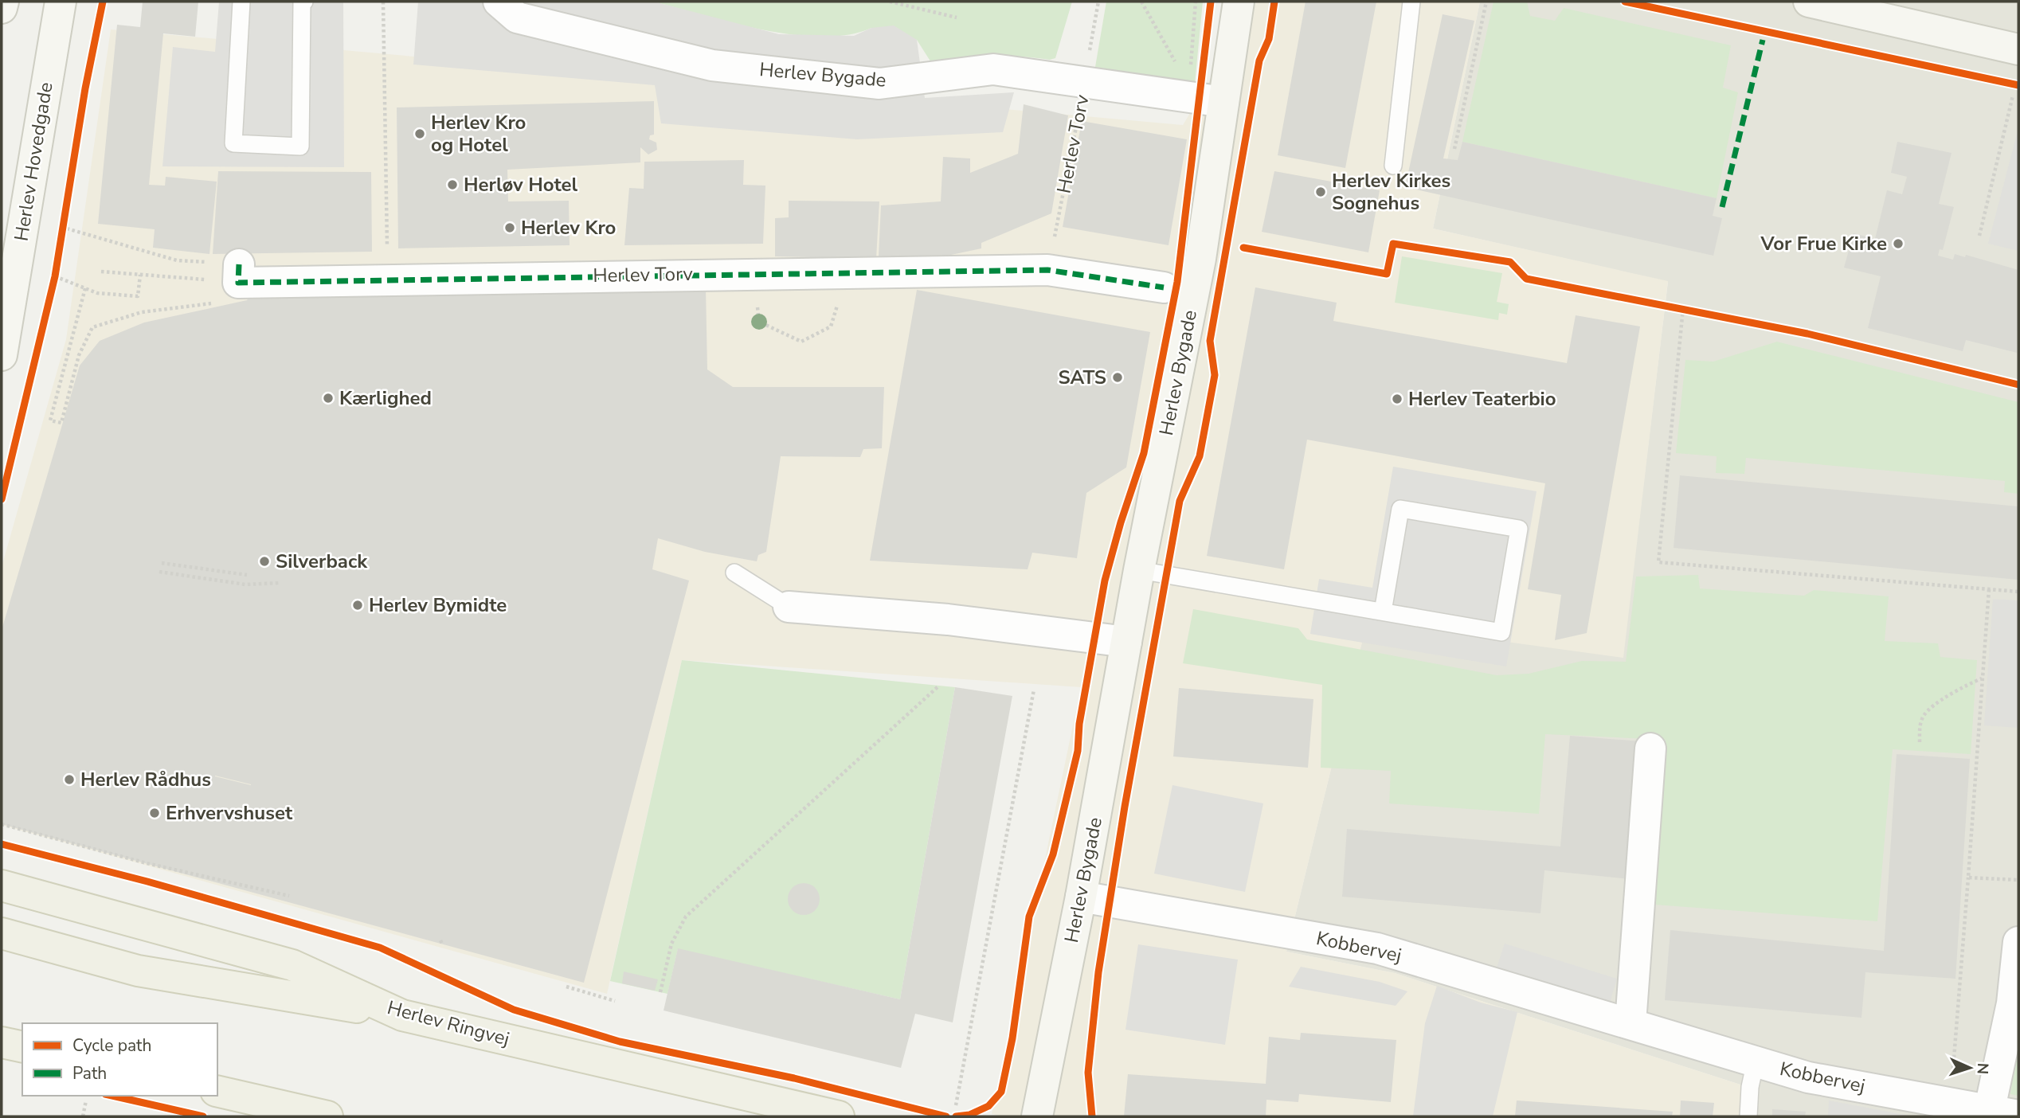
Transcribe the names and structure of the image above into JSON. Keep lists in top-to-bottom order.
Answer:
{
  "streets": {
    "main road": ["Herlev Ringvej"],
    "street": [
      "Herlev Bygade",
      "Herlev Torv",
      "Herlev Hovedgade",
      "Kobbervej"
    ]
  },
  "crossings": [
    ["Herlev Bygade", "Herlev Torv"],
    ["Herlev Bygade", "Kobbervej"]
  ],
  "places": [
    "Herlev Kro og Hotel",
    "Herløv Hotel",
    "Herlev Kirkes Sognehus",
    "Herlev Kro",
    "Vor Frue Kirke",
    "SATS",
    "Kærlighed",
    "Herlev Teaterbio",
    "Silverback",
    "Herlev Bymidte",
    "Herlev Rådhus",
    "Erhvervshuset"
  ],
  "legend": ["Cycle path", "Path"],
  "north": "right"
}
